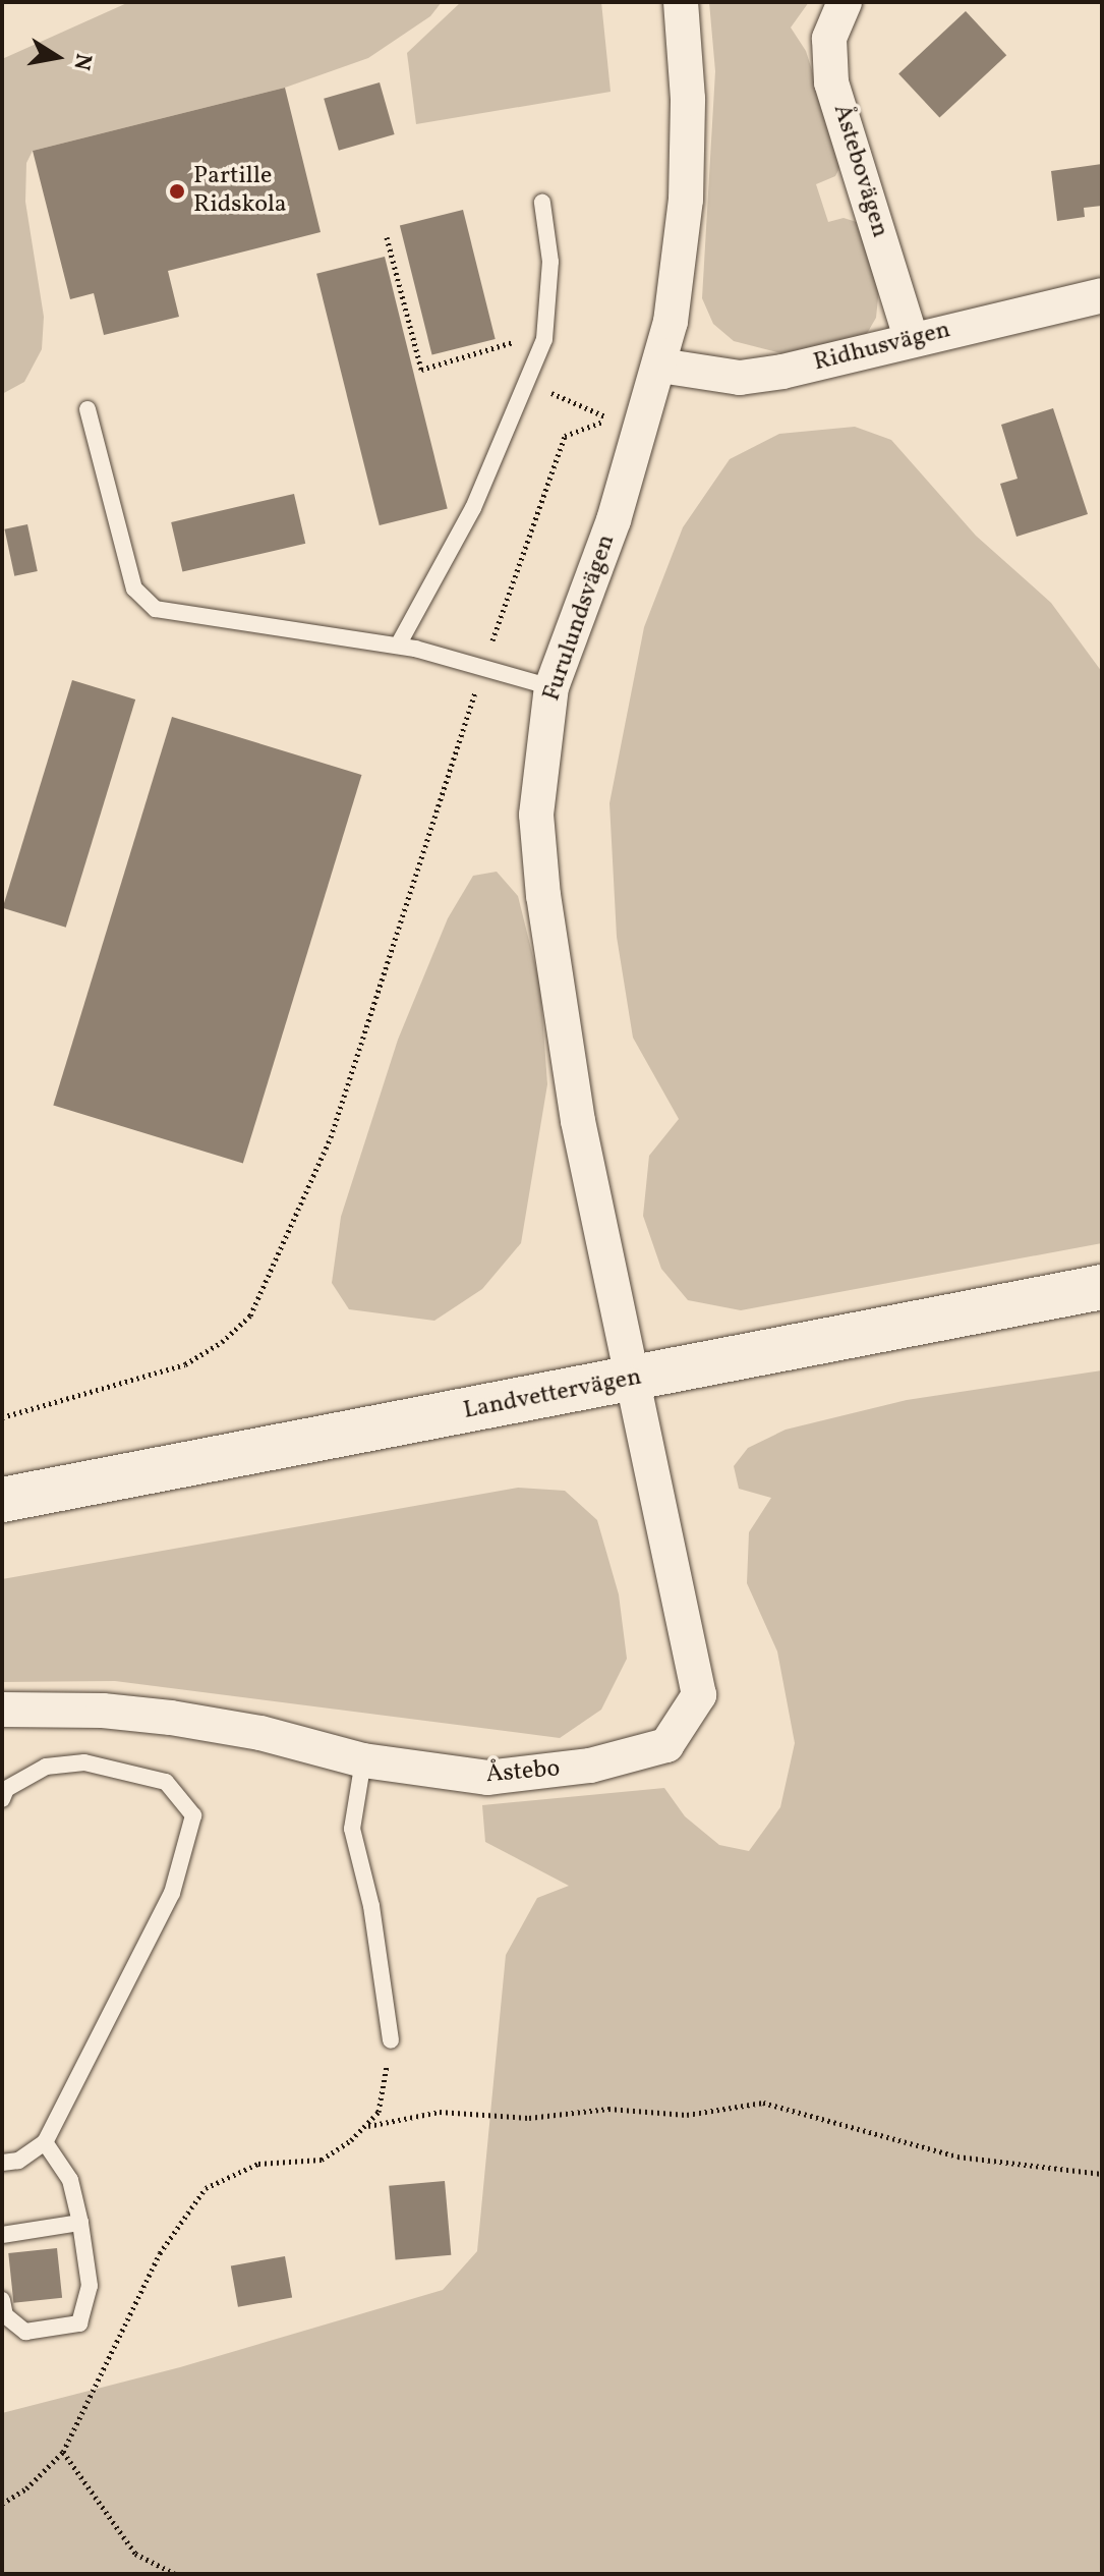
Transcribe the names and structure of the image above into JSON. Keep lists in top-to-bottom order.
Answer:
{
  "streets": {
    "street": [
      "Åstebovägen",
      "Ridhusvägen",
      "Furulundsvägen",
      "Landvettervägen",
      "Åstebo"
    ]
  },
  "crossings": [
    ["Åstebovägen", "Ridhusvägen"],
    ["Ridhusvägen", "Furulundsvägen"],
    ["Furulundsvägen", "Landvettervägen"],
    ["Furulundsvägen", "Åstebo"],
    ["Landvettervägen", "Åstebo"]
  ],
  "places": ["Partille Ridskola"],
  "north": "right"
}
